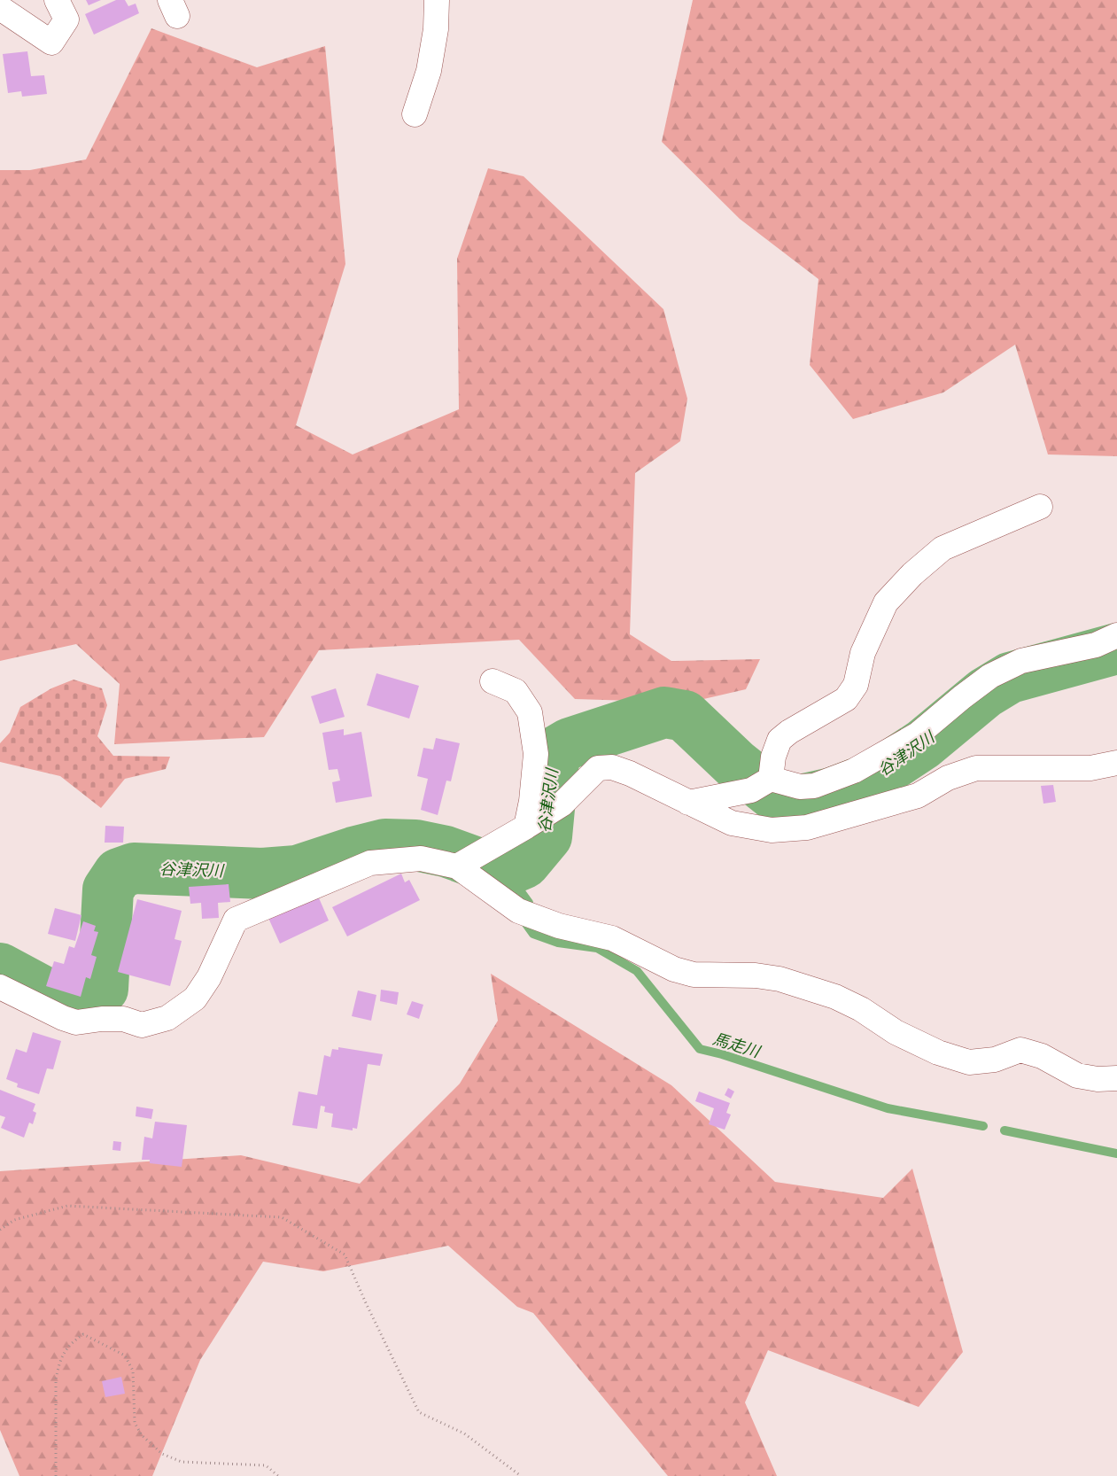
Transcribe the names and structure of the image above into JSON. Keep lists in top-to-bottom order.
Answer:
{
  "water": ["谷津沢川", "馬走川"]
}
